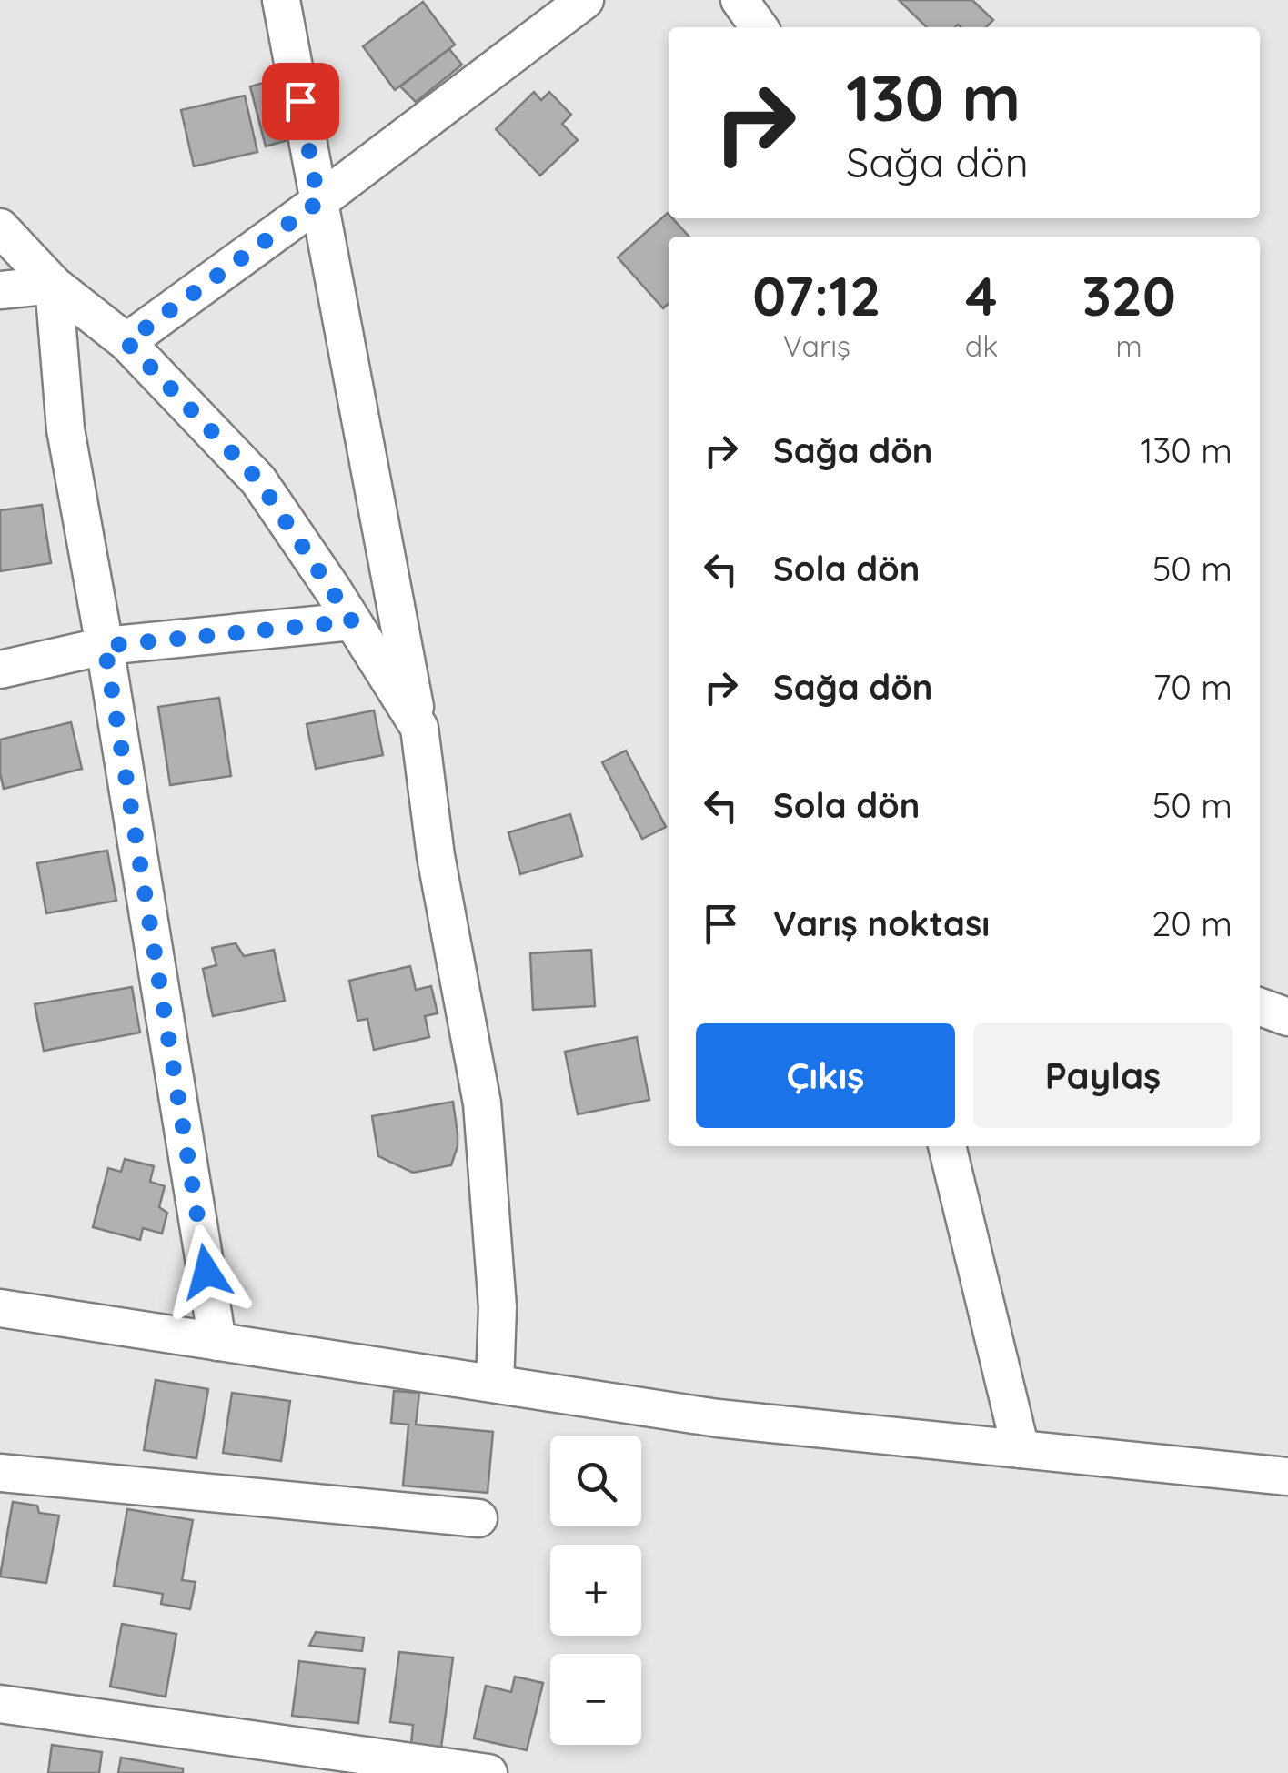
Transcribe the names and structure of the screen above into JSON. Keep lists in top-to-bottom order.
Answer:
{
  "page": {
    "turn": ["130 m", "Sağa dön"],
    "eta": [
      "07:12",
      "Varış",
      "4",
      "dk",
      "320",
      "m"
    ],
    "list": [
      {
        "name": "Sağa dön",
        "value": "130 m"
      },
      {
        "name": "Sola dön",
        "value": "50 m"
      },
      {
        "name": "Sağa dön",
        "value": "70 m"
      },
      {
        "name": "Sola dön",
        "value": "50 m"
      },
      {
        "name": "Varış noktası",
        "value": "20 m"
      }
    ],
    "buttons": ["Çıkış", "Paylaş"],
    "map_buttons": ["+", "−"]
  }
}
